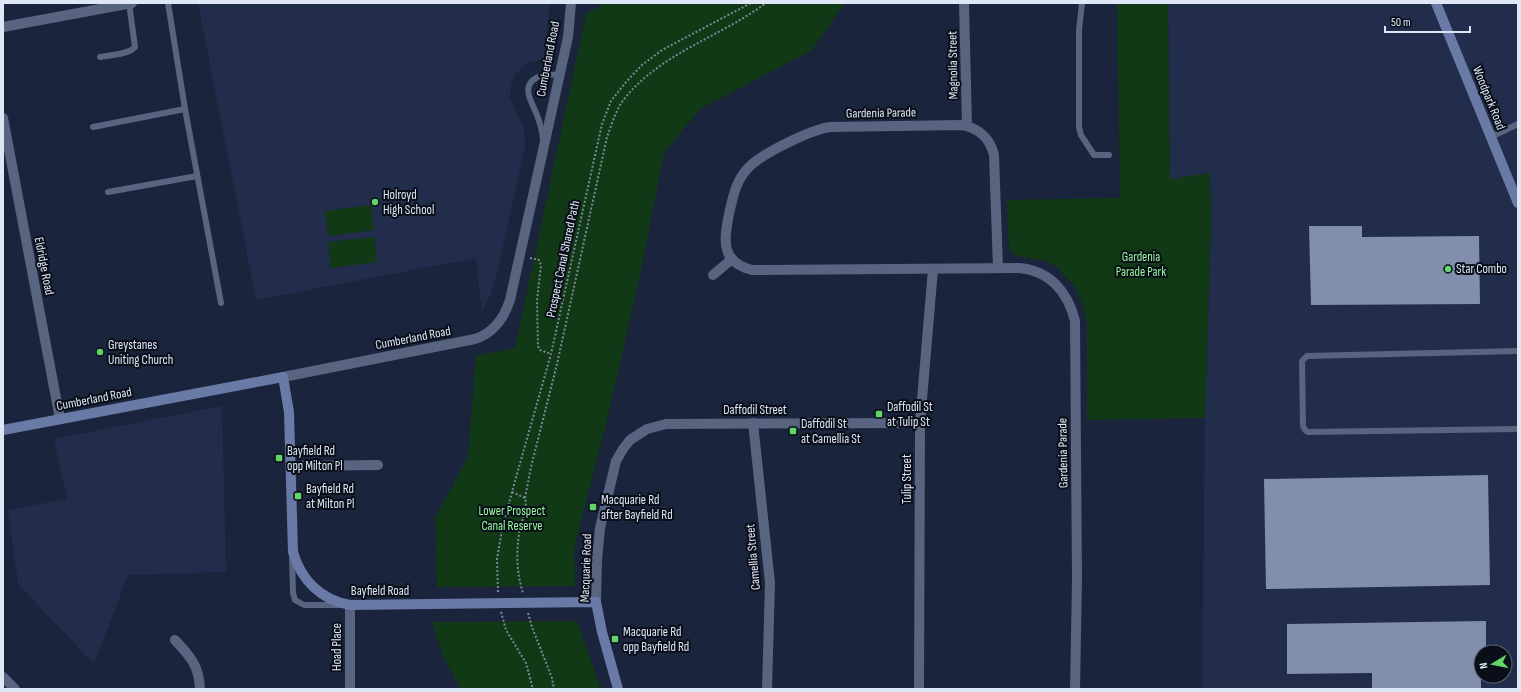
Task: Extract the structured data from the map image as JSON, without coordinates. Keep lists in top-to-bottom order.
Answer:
{
  "streets": {
    "street": [
      "Cumberland Road",
      "Magnolia Street",
      "Woodpark Road",
      "Gardenia Parade",
      "Eldridge Road",
      "Daffodil Street",
      "Tulip Street",
      "Camellia Street",
      "Macquarie Road",
      "Bayfield Road",
      "Hoad Place"
    ],
    "path": ["Prospect Canal Shared Path"]
  },
  "crossings": [
    ["Cumberland Road", "Eldridge Road"],
    ["Cumberland Road", "Bayfield Road"],
    ["Magnolia Street", "Gardenia Parade"],
    ["Gardenia Parade", "Tulip Street"],
    ["Daffodil Street", "Tulip Street"],
    ["Daffodil Street", "Camellia Street"],
    ["Daffodil Street", "Macquarie Road"],
    ["Macquarie Road", "Bayfield Road"],
    ["Bayfield Road", "Hoad Place"]
  ],
  "parks": ["Gardenia Parade Park", "Lower Prospect Canal Reserve"],
  "places": {
    "other": ["Holroyd High School", "Star Combo", "Greystanes Uniting Church"],
    "transit": [
      "Daffodil St at Tulip St",
      "Daffodil St at Camellia St",
      "Bayfield Rd opp Milton Pl",
      "Bayfield Rd at Milton Pl",
      "Macquarie Rd after Bayfield Rd",
      "Macquarie Rd opp Bayfield Rd"
    ]
  },
  "scale_bar": "50 m",
  "north": "left"
}
